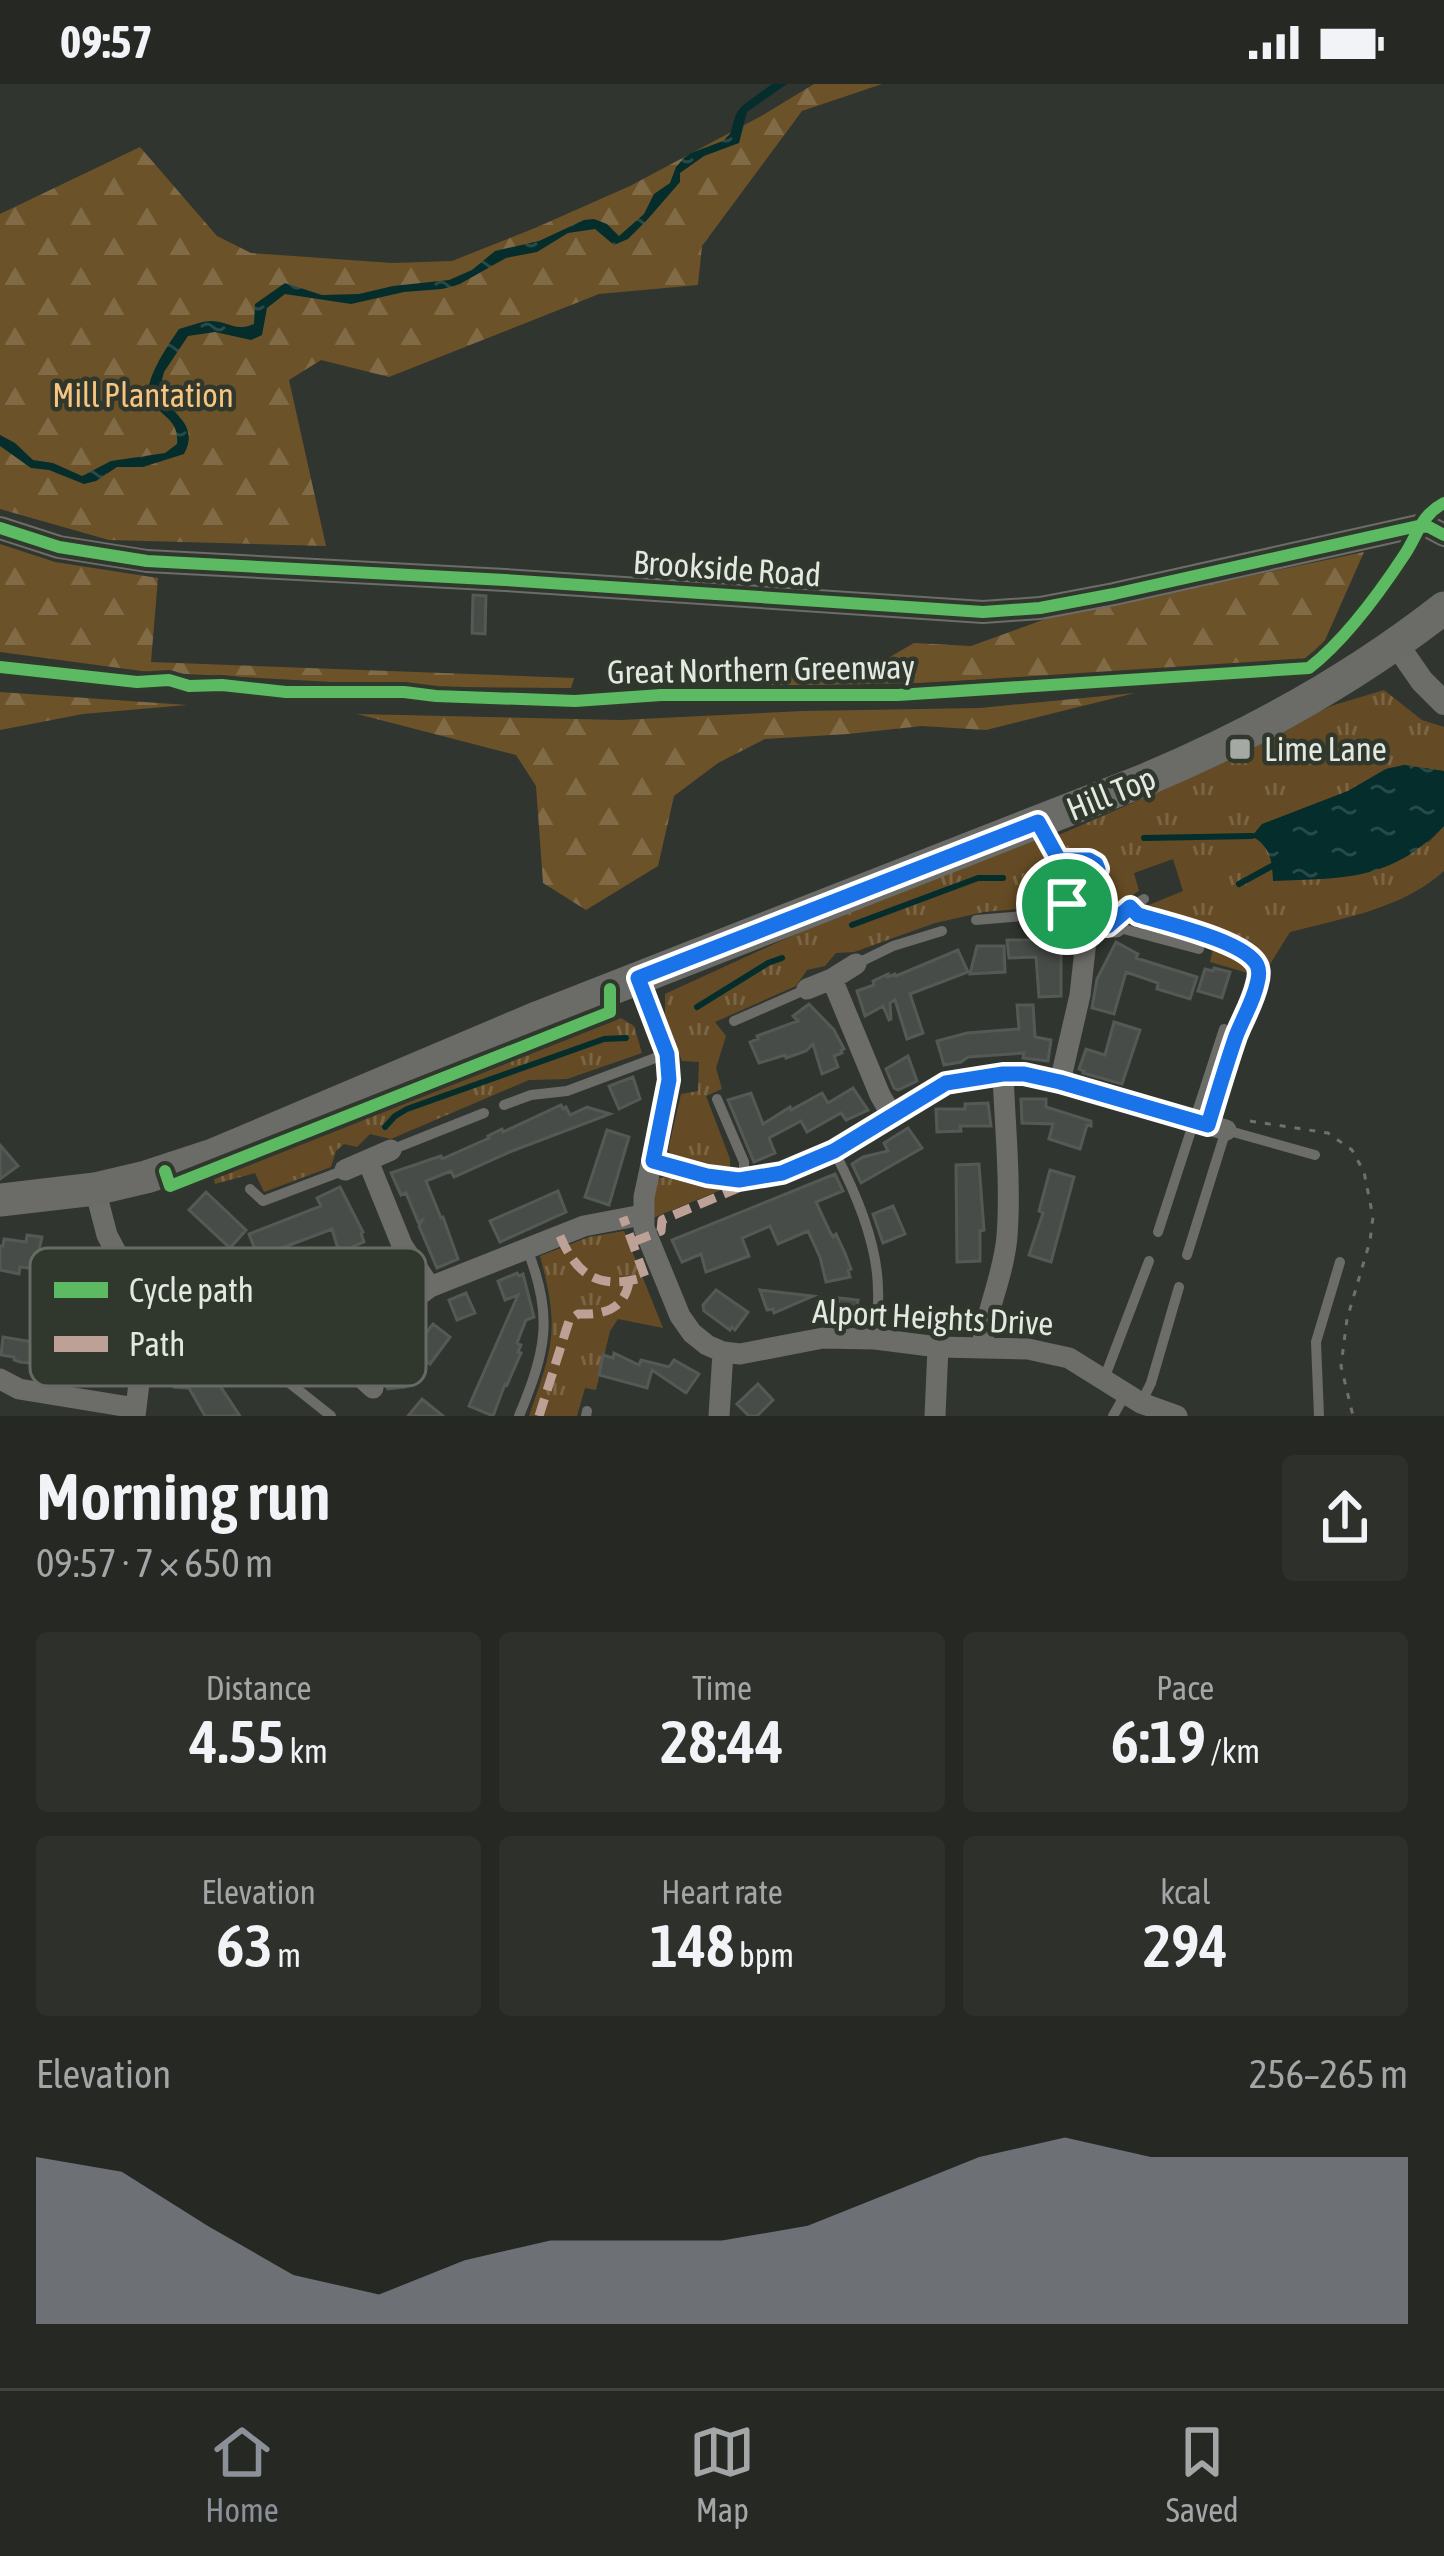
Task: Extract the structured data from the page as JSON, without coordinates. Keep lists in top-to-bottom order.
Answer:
{
  "streets": {
    "main road": ["Hill Top"],
    "street": ["Brookside Road", "Alport Heights Drive"],
    "cycle path": ["Great Northern Greenway"]
  },
  "parks": ["Mill Plantation"],
  "places": {
    "transit": ["Lime Lane"]
  },
  "legend": ["Cycle path", "Path"],
  "page": {
    "status": "09:57",
    "heading": ["Morning run", "09:57 · 7 × 650 m"],
    "stats": [
      ["Distance", "4.55 km"],
      ["Time", "28:44"],
      ["Pace", "6:19 /km"],
      ["Elevation", "63 m"],
      ["Heart rate", "148 bpm"],
      ["kcal", "294"]
    ],
    "chart": ["Elevation", "256–265 m"],
    "tabs": ["Home", "Map", "Saved"]
  }
}
